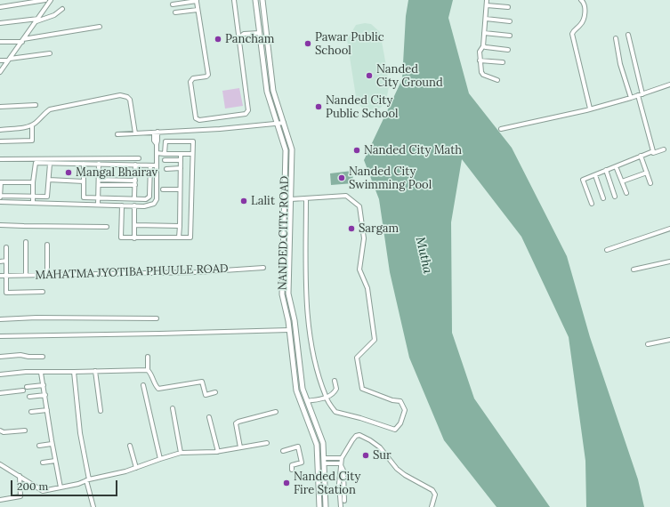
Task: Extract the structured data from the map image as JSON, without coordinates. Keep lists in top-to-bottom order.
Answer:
{
  "streets": {
    "street": ["NANDED CITY ROAD", "MAHATMA JYOTIBA PHUULE ROAD"]
  },
  "water": ["Mutha"],
  "places": [
    "Pancham",
    "Pawar Public School",
    "Nanded City Ground",
    "Nanded City Public School",
    "Nanded City Math",
    "Mangal Bhairav",
    "Nanded City Swimming Pool",
    "Lalit",
    "Sargam",
    "Sur",
    "Nanded City Fire Station"
  ],
  "scale_bar": "200 m"
}
